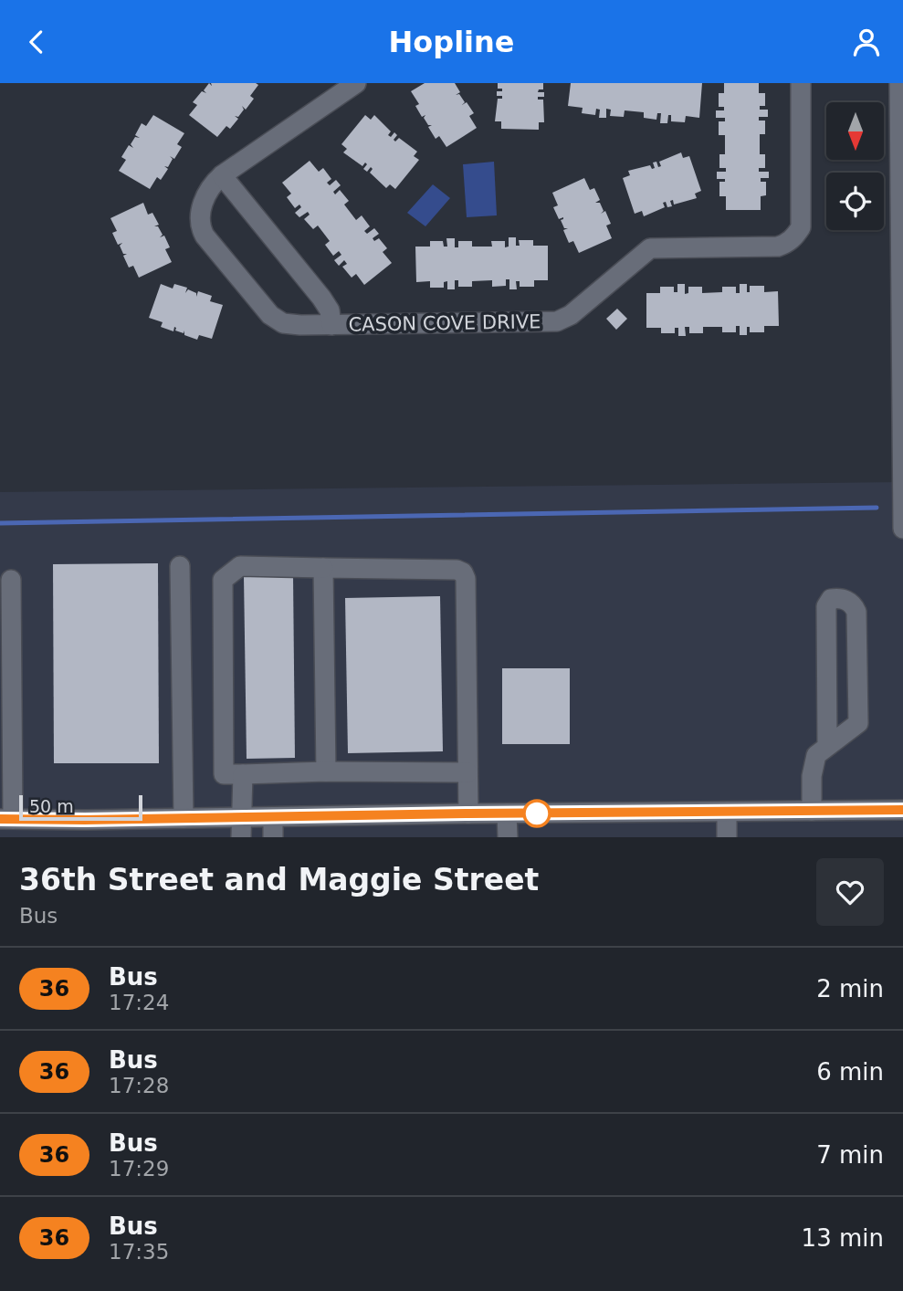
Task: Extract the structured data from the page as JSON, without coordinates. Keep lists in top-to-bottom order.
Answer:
{
  "streets": {
    "street": ["CASON COVE DRIVE"]
  },
  "lines": ["bus line 36"],
  "scale_bar": "50 m",
  "north": "bottom",
  "page": {
    "header": "Hopline",
    "scale": "50 m",
    "heading": ["36th Street and Maggie Street", "Bus"],
    "list": [
      {
        "mark": "36",
        "name": "Bus",
        "note": "17:24",
        "value": "2 min"
      },
      {
        "mark": "36",
        "name": "Bus",
        "note": "17:28",
        "value": "6 min"
      },
      {
        "mark": "36",
        "name": "Bus",
        "note": "17:29",
        "value": "7 min"
      },
      {
        "mark": "36",
        "name": "Bus",
        "note": "17:35",
        "value": "13 min"
      }
    ]
  }
}
